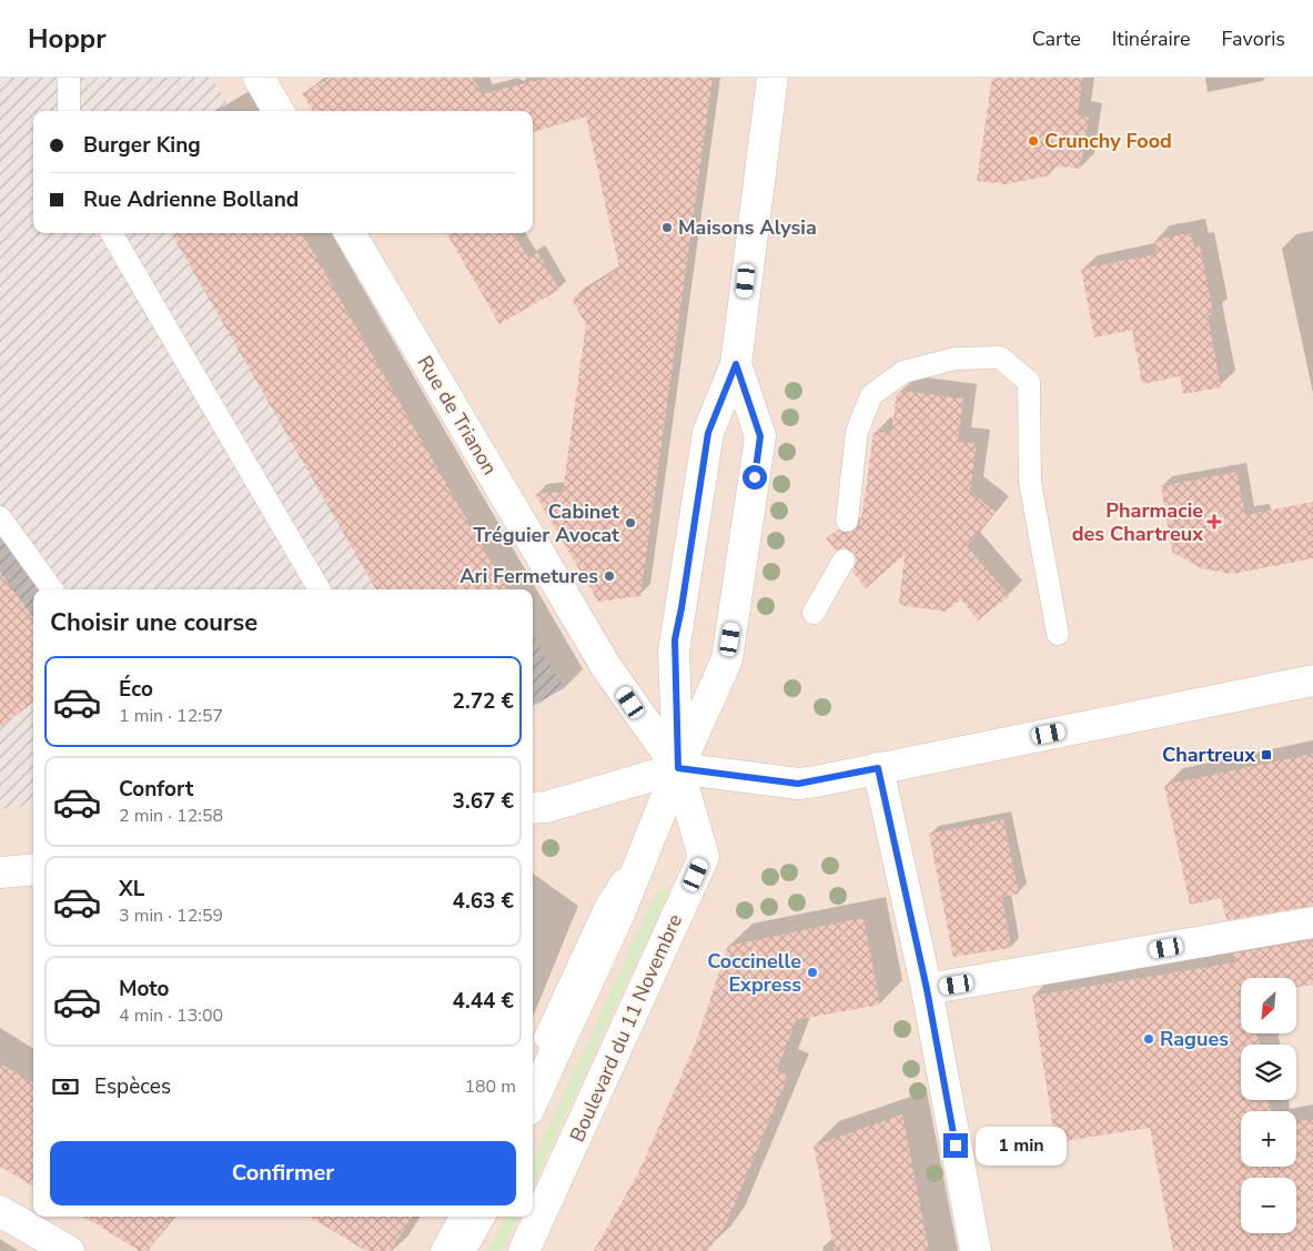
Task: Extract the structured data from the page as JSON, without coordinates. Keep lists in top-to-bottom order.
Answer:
{
  "streets": {
    "street": ["Rue de Trianon", "Boulevard du 11 Novembre"]
  },
  "crossings": [
    ["Rue de Trianon", "Boulevard du 11 Novembre"]
  ],
  "places": {
    "other": [
      "Crunchy Food",
      "Maisons Alysia",
      "Cabinet Tréguier Avocat",
      "Ari Fermetures",
      "Coccinelle Express",
      "Ragues"
    ],
    "health": ["Pharmacie des Chartreux"],
    "transit": ["Chartreux"]
  },
  "north": "bottom left",
  "page": {
    "header": "Hoppr",
    "nav": ["Carte", "Itinéraire", "Favoris"],
    "banner": ["Burger King", "Rue Adrienne Bolland"],
    "heading": "Choisir une course",
    "list": [
      {
        "name": "Éco",
        "note": "1 min · 12:57",
        "value": "2.72 €"
      },
      {
        "name": "Confort",
        "note": "2 min · 12:58",
        "value": "3.67 €"
      },
      {
        "name": "XL",
        "note": "3 min · 12:59",
        "value": "4.63 €"
      },
      {
        "name": "Moto",
        "note": "4 min · 13:00",
        "value": "4.44 €"
      }
    ],
    "map_buttons": ["+", "−"],
    "pay": ["Espèces", "180 m"],
    "bubble": "1 min",
    "buttons": "Confirmer"
  }
}
